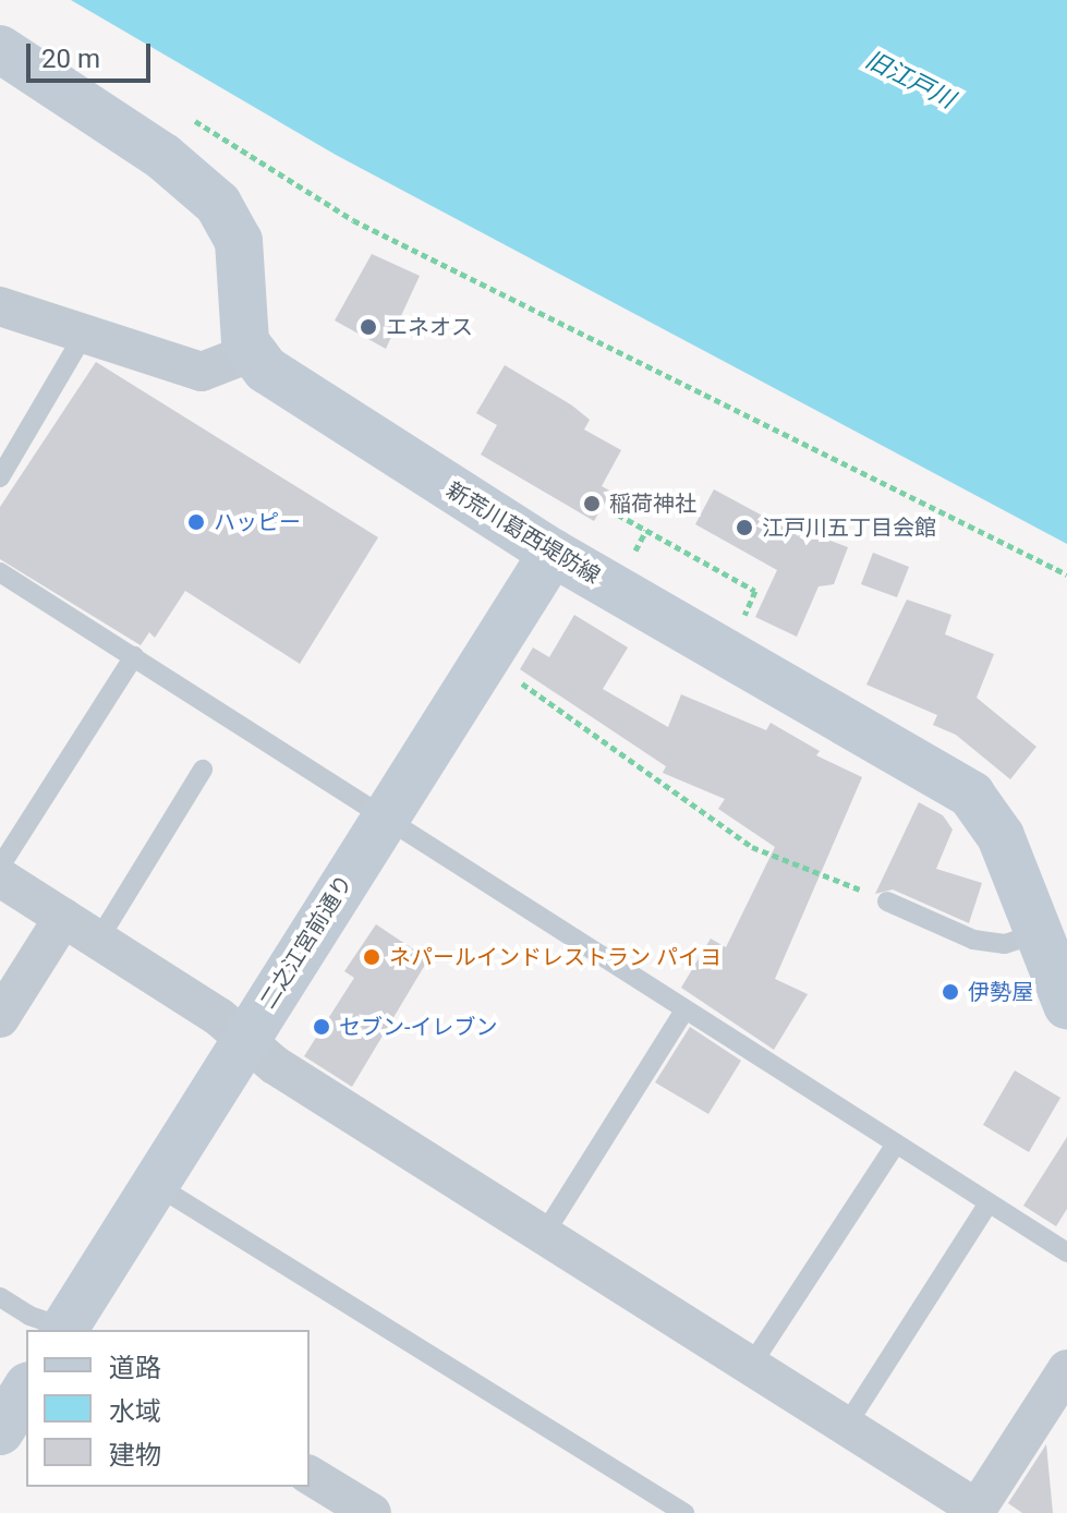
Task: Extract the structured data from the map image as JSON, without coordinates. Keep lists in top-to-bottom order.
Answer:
{
  "streets": {
    "main road": ["新荒川葛西堤防線", "二之江宮前通り"]
  },
  "crossings": [
    ["新荒川葛西堤防線", "二之江宮前通り"]
  ],
  "water": ["旧江戸川"],
  "places": [
    "エネオス",
    "稲荷神社",
    "ハッピー",
    "江戸川五丁目会館",
    "ネパールインドレストラン パイヨ",
    "伊勢屋",
    "セブン-イレブン"
  ],
  "legend": ["道路", "水域", "建物"],
  "scale_bar": "20 m"
}
